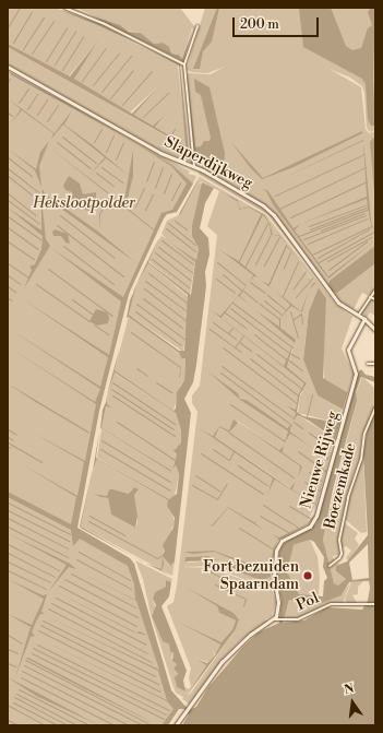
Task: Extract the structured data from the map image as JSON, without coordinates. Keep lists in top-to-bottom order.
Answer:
{
  "streets": {
    "street": [
      "Slaperdijkweg",
      "Nieuwe Rijweg",
      "Boezemkade",
      "Pol"
    ]
  },
  "crossings": [
    ["Slaperdijkweg", "Nieuwe Rijweg"],
    ["Nieuwe Rijweg", "Pol"]
  ],
  "parks": ["Hekslootpolder"],
  "places": ["Fort bezuiden Spaarndam"],
  "scale_bar": "200 m",
  "north": "top"
}
